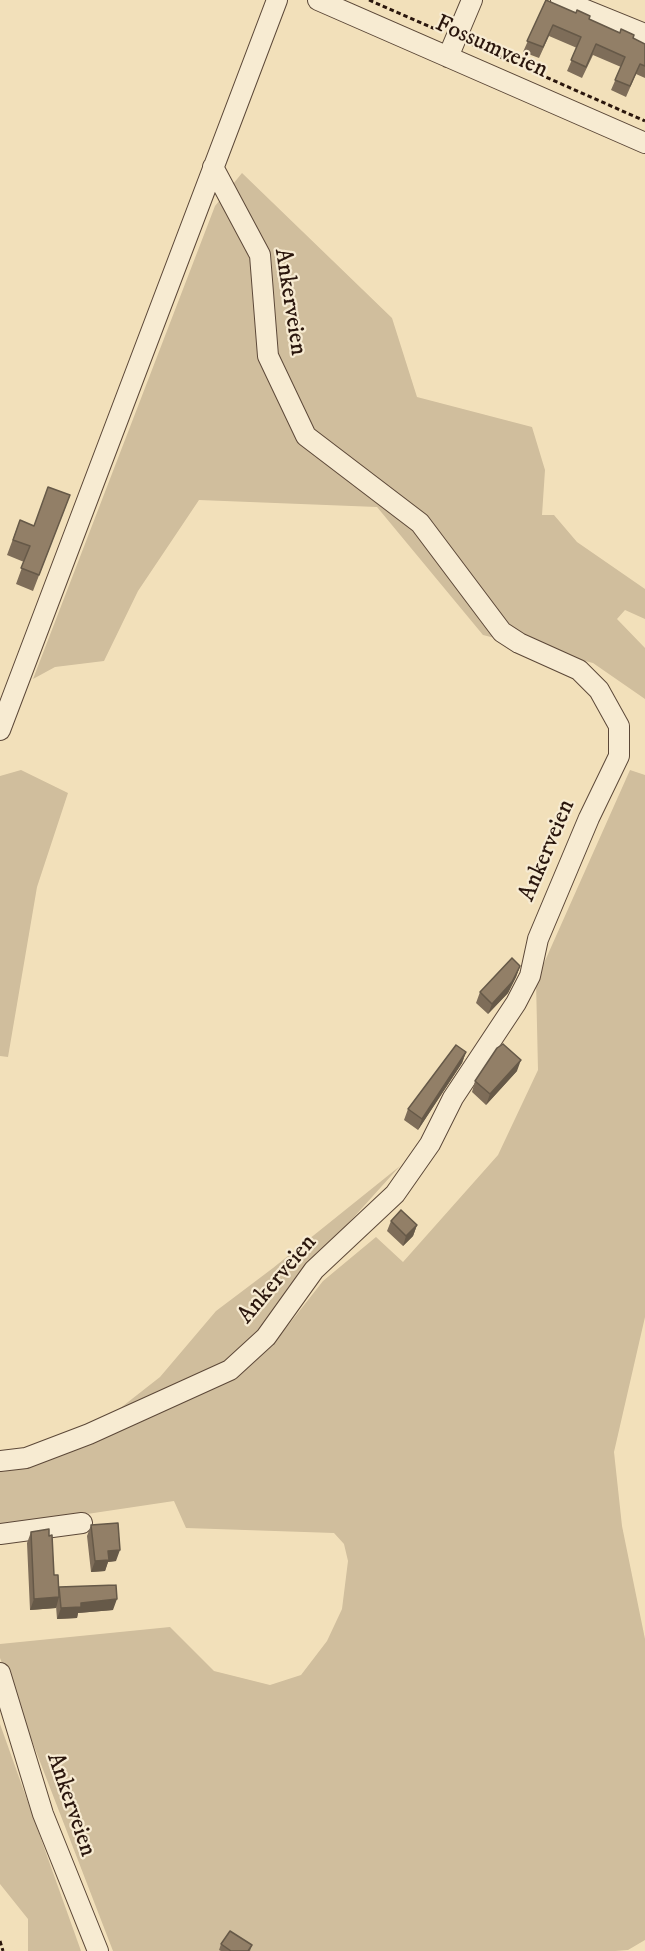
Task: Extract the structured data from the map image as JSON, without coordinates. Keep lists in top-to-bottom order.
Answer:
{
  "streets": {
    "street": ["Fossumveien", "Ankerveien"]
  }
}
